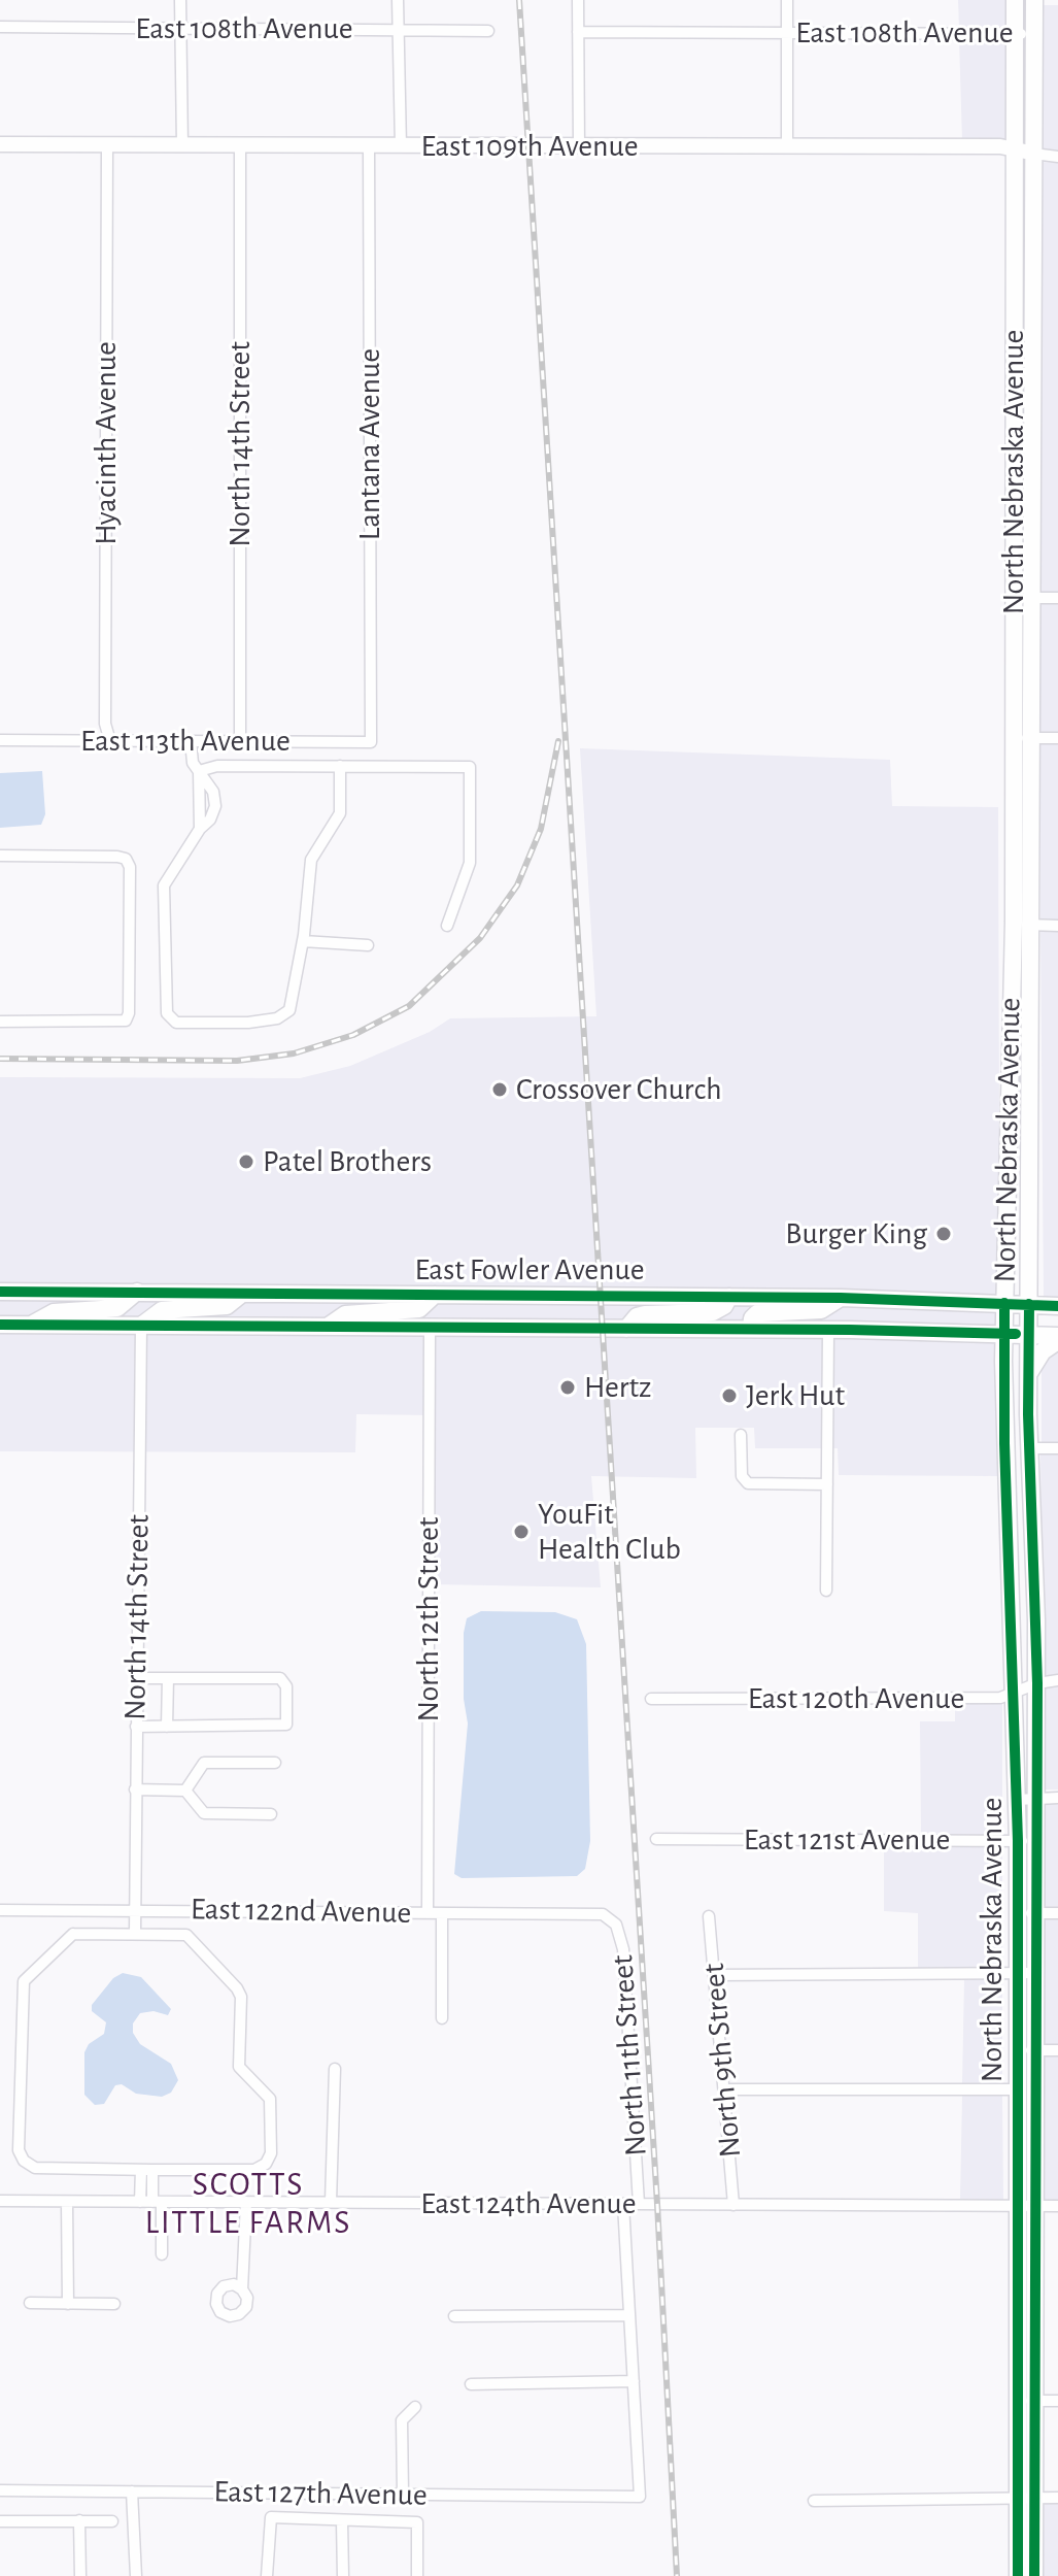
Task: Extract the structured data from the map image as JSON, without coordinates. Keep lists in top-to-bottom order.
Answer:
{
  "streets": {
    "main road": ["North Nebraska Avenue", "East Fowler Avenue"],
    "street": [
      "East 108th Avenue",
      "East 109th Avenue",
      "Hyacinth Avenue",
      "North 14th Street",
      "Lantana Avenue",
      "East 113th Avenue",
      "North 12th Street",
      "East 120th Avenue",
      "East 121st Avenue",
      "East 122nd Avenue",
      "North 11th Street",
      "North 9th Street",
      "East 124th Avenue",
      "East 127th Avenue"
    ]
  },
  "crossings": [
    ["East 108th Avenue", "North Nebraska Avenue"],
    ["East 109th Avenue", "Hyacinth Avenue"],
    ["East 109th Avenue", "North 14th Street"],
    ["East 109th Avenue", "Lantana Avenue"],
    ["East 109th Avenue", "North Nebraska Avenue"],
    ["Hyacinth Avenue", "East 113th Avenue"],
    ["North 14th Street", "East 113th Avenue"],
    ["North 14th Street", "East Fowler Avenue"],
    ["North 14th Street", "East 122nd Avenue"],
    ["Lantana Avenue", "East 113th Avenue"],
    ["North Nebraska Avenue", "East Fowler Avenue"],
    ["North Nebraska Avenue", "East 120th Avenue"],
    ["North Nebraska Avenue", "East 121st Avenue"],
    ["North Nebraska Avenue", "East 124th Avenue"],
    ["East Fowler Avenue", "North 12th Street"],
    ["North 12th Street", "East 122nd Avenue"],
    ["East 122nd Avenue", "North 11th Street"],
    ["North 11th Street", "East 124th Avenue"],
    ["North 9th Street", "East 124th Avenue"]
  ],
  "districts": ["SCOTTS LITTLE FARMS"],
  "places": [
    "Crossover Church",
    "Patel Brothers",
    "Burger King",
    "Hertz",
    "Jerk Hut",
    "YouFit Health Club"
  ]
}
